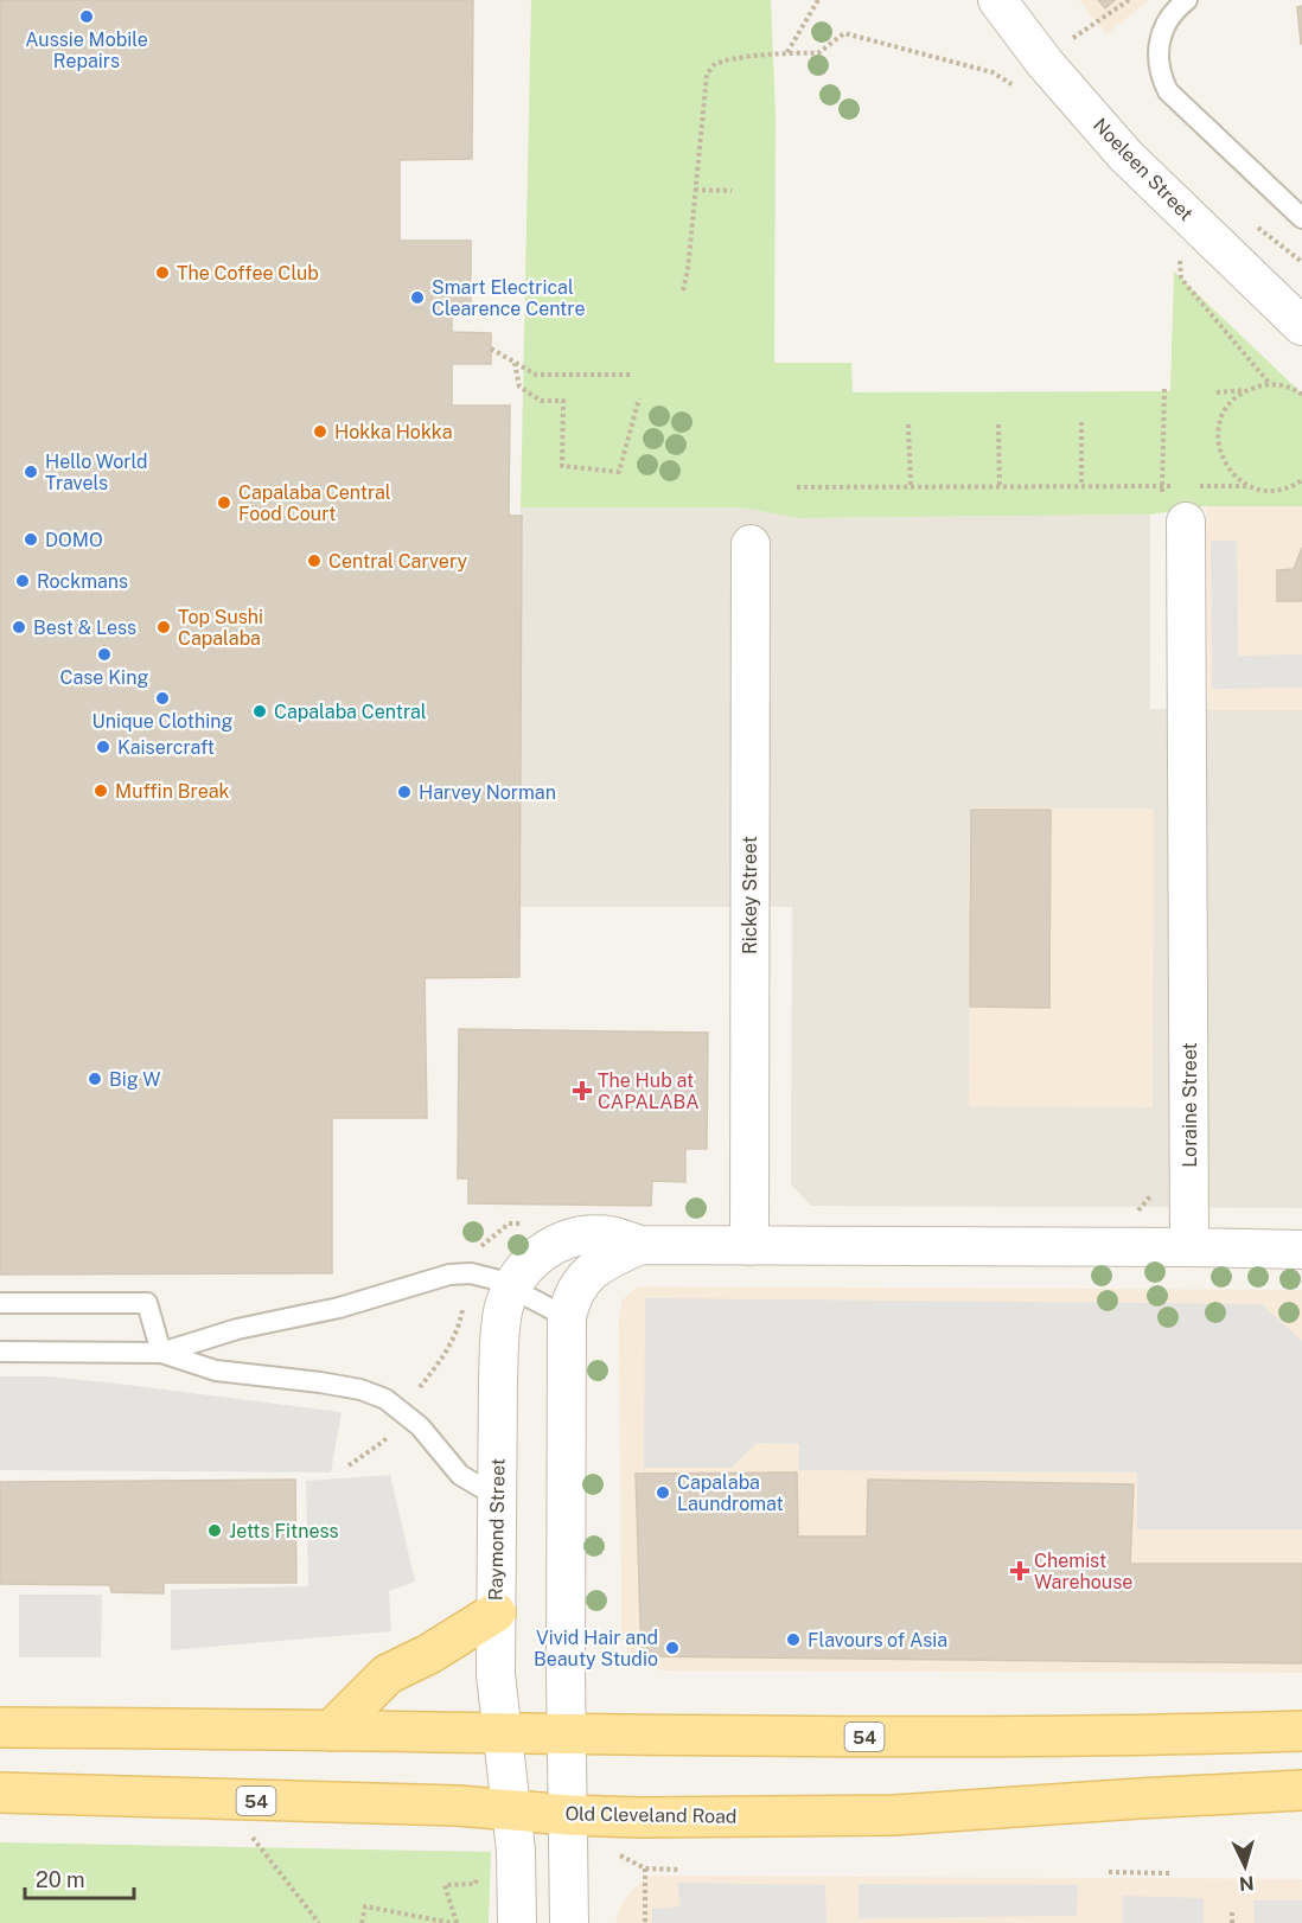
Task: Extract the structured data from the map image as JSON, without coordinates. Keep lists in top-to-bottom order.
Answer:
{
  "streets": {
    "main road": ["54", "Old Cleveland Road"],
    "street": [
      "Noeleen Street",
      "Rickey Street",
      "Loraine Street",
      "Raymond Street"
    ]
  },
  "crossings": [
    ["Rickey Street", "Raymond Street"],
    ["Raymond Street", "54"],
    ["Raymond Street", "Old Cleveland Road"]
  ],
  "places": {
    "other": [
      "Aussie Mobile Repairs",
      "The Coffee Club",
      "Smart Electrical Clearence Centre",
      "Hokka Hokka",
      "Hello World Travels",
      "Capalaba Central Food Court",
      "DOMO",
      "Central Carvery",
      "Rockmans",
      "Best & Less",
      "Top Sushi Capalaba",
      "Case King",
      "Unique Clothing",
      "Capalaba Central",
      "Kaisercraft",
      "Muffin Break",
      "Harvey Norman",
      "Big W",
      "Capalaba Laundromat",
      "Jetts Fitness",
      "Flavours of Asia",
      "Vivid Hair and Beauty Studio"
    ],
    "health": ["The Hub at CAPALABA", "Chemist Warehouse"]
  },
  "scale_bar": "20 m",
  "north": "bottom"
}
